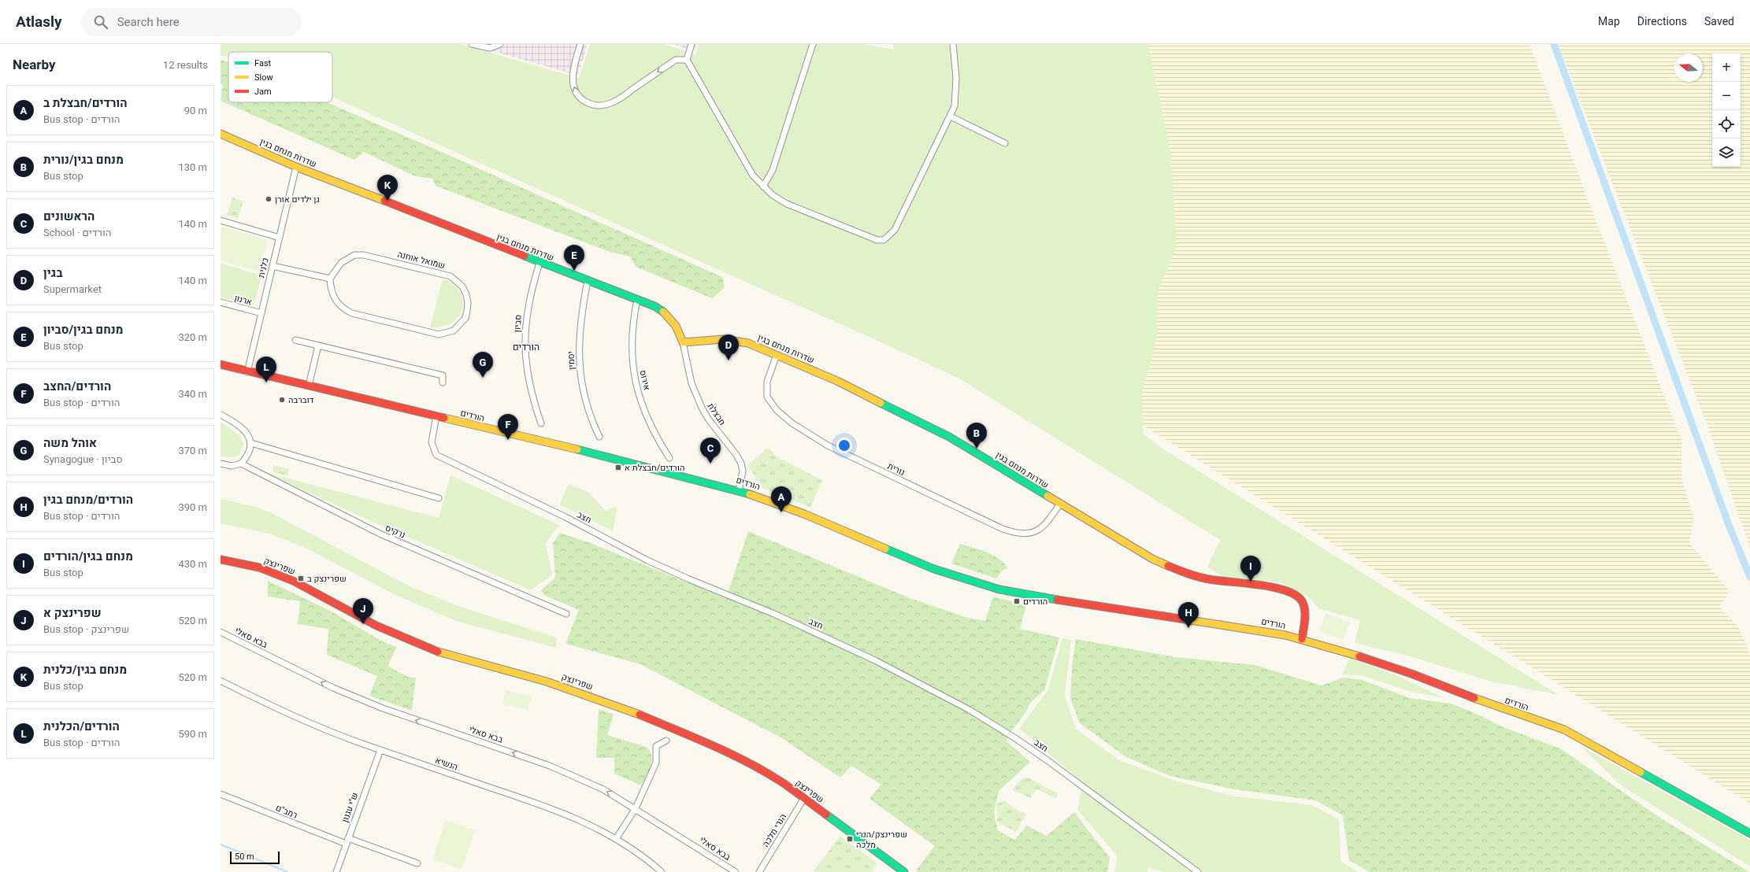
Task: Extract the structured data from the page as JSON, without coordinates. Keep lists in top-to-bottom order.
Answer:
{
  "streets": {
    "street": [
      "שדרות מנחם בגין",
      "שמואל אוחנה",
      "כלנית",
      "ארנון",
      "סביון",
      "יסמין",
      "אירוס",
      "חבצלת",
      "הורדים",
      "נורית",
      "חצב",
      "נרקיס",
      "שפרינצק",
      "בבא סאלי",
      "הנשיא",
      "ש\"י עגנון",
      "רמב\"ם",
      "הנרי מלכה"
    ]
  },
  "crossings": [
    ["שדרות מנחם בגין", "כלנית"],
    ["שדרות מנחם בגין", "סביון"],
    ["שדרות מנחם בגין", "יסמין"],
    ["שדרות מנחם בגין", "אירוס"],
    ["שדרות מנחם בגין", "חבצלת"],
    ["שדרות מנחם בגין", "הורדים"],
    ["שדרות מנחם בגין", "נורית"],
    ["כלנית", "ארנון"],
    ["כלנית", "הורדים"],
    ["חבצלת", "הורדים"],
    ["הורדים", "חצב"],
    ["שפרינצק", "הנרי מלכה"],
    ["הנשיא", "ש\"י עגנון"],
    ["ש\"י עגנון", "רמב\"ם"]
  ],
  "one_way": ["בבא סאלי"],
  "districts": ["הורדים"],
  "places": {
    "other": ["גן ילדים אורן", "דוברבה"],
    "transit": [
      "הורדים/חבצלת א",
      "שפרינצק ב",
      "הורדים",
      "שפרינצק/הנרי מלכה"
    ]
  },
  "legend": ["Fast", "Slow", "Jam"],
  "scale_bar": "50 m",
  "north": "left",
  "page": {
    "header": "Atlasly",
    "search": "Search here",
    "nav": ["Map", "Directions", "Saved"],
    "heading": ["Nearby", "12 results"],
    "map_buttons": ["+", "−"],
    "list": [
      {
        "mark": "A",
        "name": "הורדים/חבצלת ב",
        "note": "Bus stop · הורדים",
        "value": "90 m"
      },
      {
        "mark": "B",
        "name": "מנחם בגין/נורית",
        "note": "Bus stop",
        "value": "130 m"
      },
      {
        "mark": "C",
        "name": "הראשונים",
        "note": "School · הורדים",
        "value": "140 m"
      },
      {
        "mark": "D",
        "name": "בגין",
        "note": "Supermarket",
        "value": "140 m"
      },
      {
        "mark": "E",
        "name": "מנחם בגין/סביון",
        "note": "Bus stop",
        "value": "320 m"
      },
      {
        "mark": "F",
        "name": "הורדים/החצב",
        "note": "Bus stop · הורדים",
        "value": "340 m"
      },
      {
        "mark": "G",
        "name": "אוהל משה",
        "note": "Synagogue · סביון",
        "value": "370 m"
      },
      {
        "mark": "H",
        "name": "הורדים/מנחם בגין",
        "note": "Bus stop · הורדים",
        "value": "390 m"
      },
      {
        "mark": "I",
        "name": "מנחם בגין/הורדים",
        "note": "Bus stop",
        "value": "430 m"
      },
      {
        "mark": "J",
        "name": "שפרינצק א",
        "note": "Bus stop · שפרינצק",
        "value": "520 m"
      },
      {
        "mark": "K",
        "name": "מנחם בגין/כלנית",
        "note": "Bus stop",
        "value": "520 m"
      },
      {
        "mark": "L",
        "name": "הורדים/הכלנית",
        "note": "Bus stop · הורדים",
        "value": "590 m"
      }
    ],
    "pins": [
      "K",
      "E",
      "D",
      "G",
      "L",
      "F",
      "B",
      "C",
      "A",
      "I",
      "J",
      "H"
    ],
    "scale": "50 m"
  }
}
